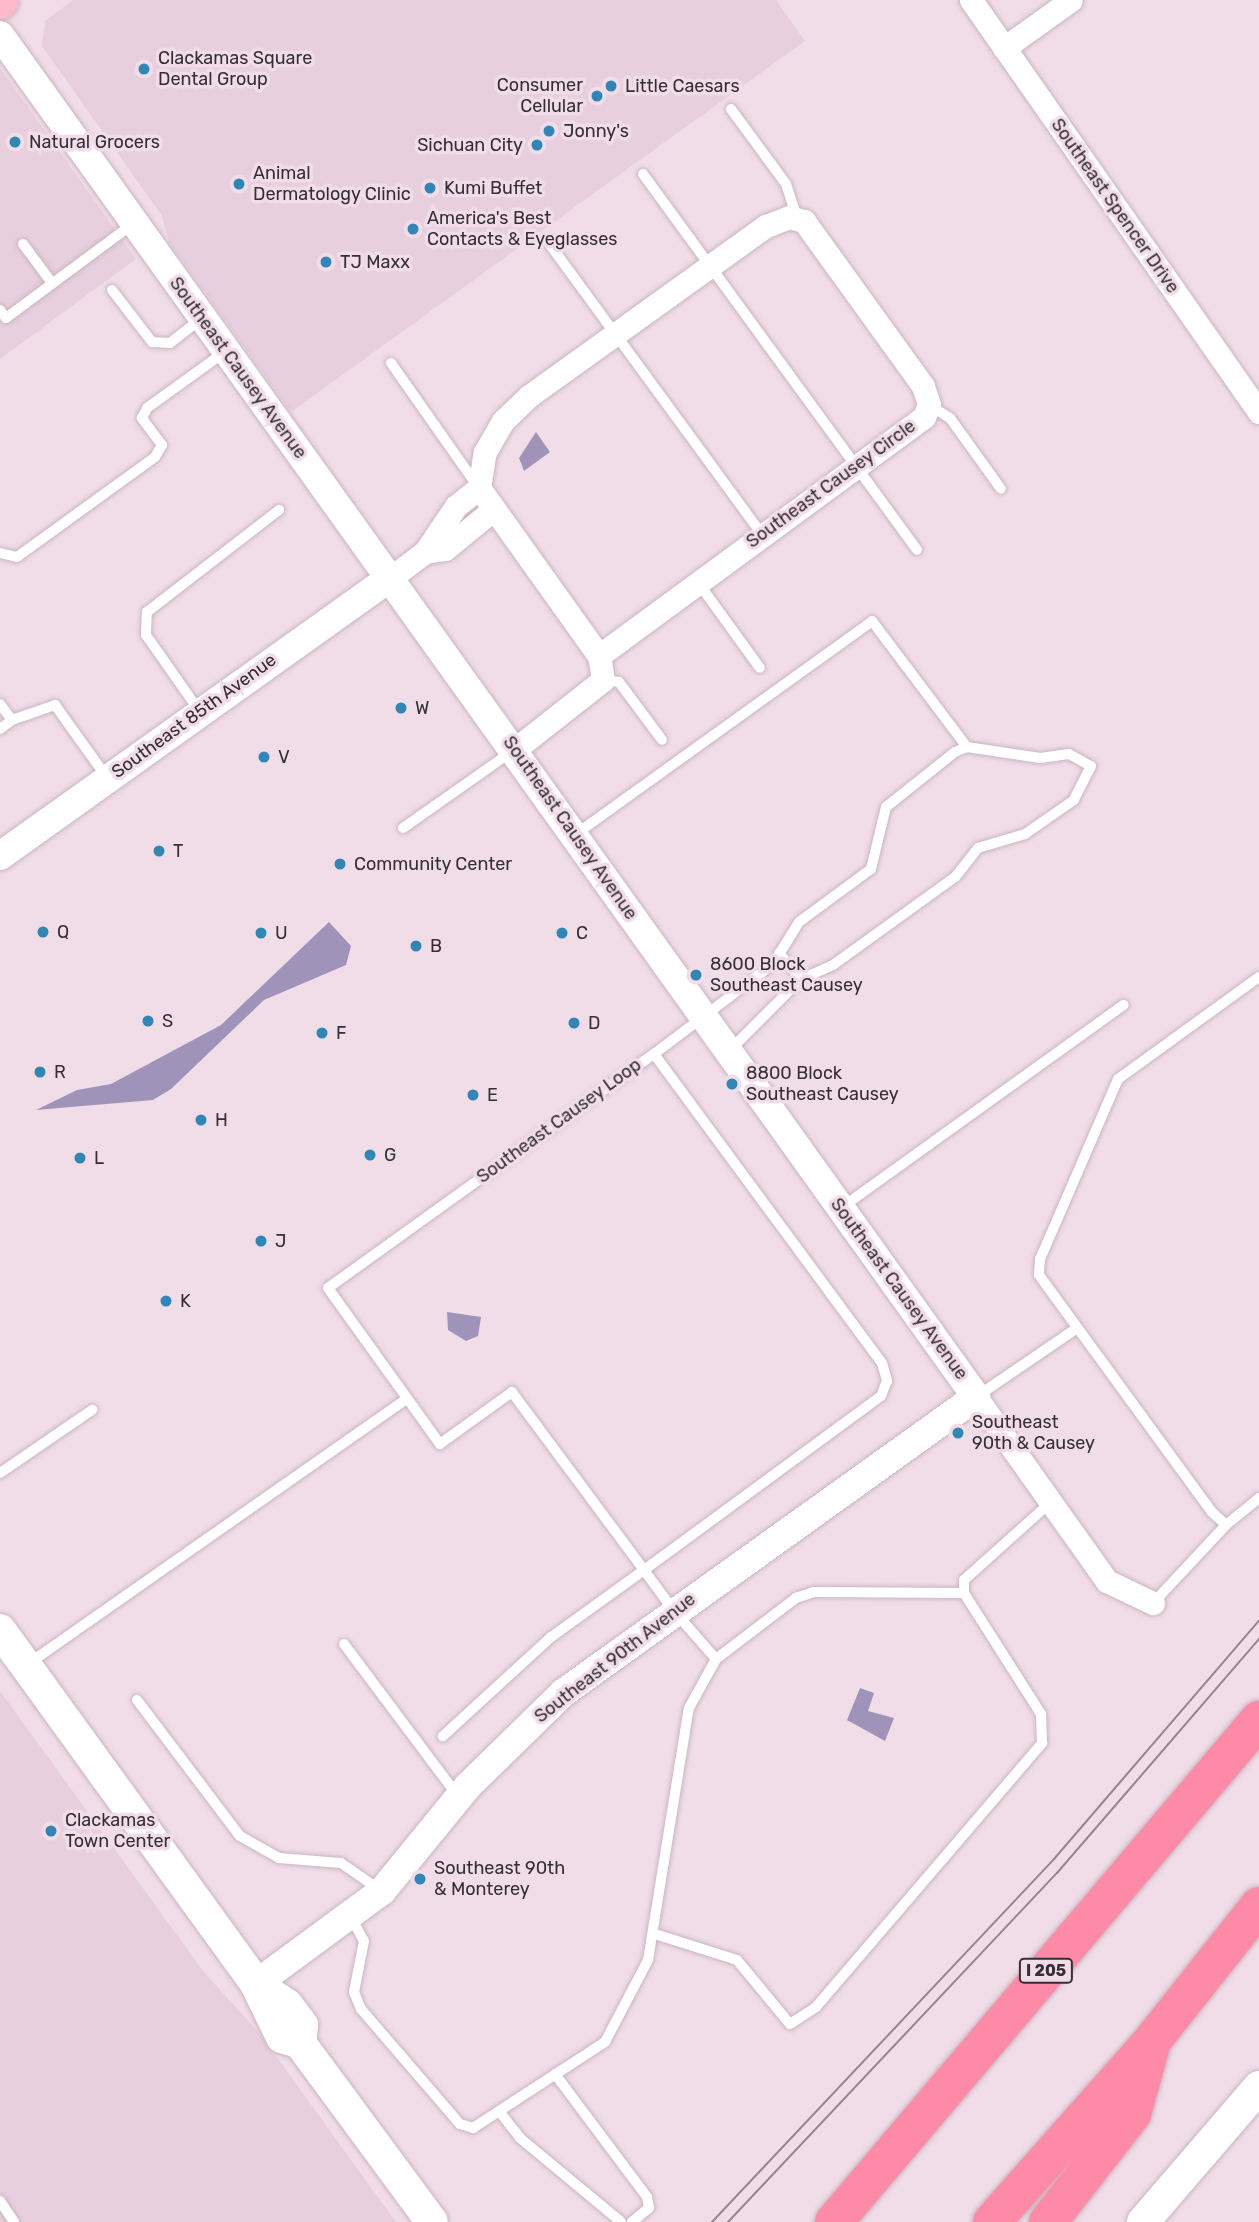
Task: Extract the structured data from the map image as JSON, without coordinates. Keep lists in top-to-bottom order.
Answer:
{
  "streets": {
    "highway": ["I 205"],
    "street": [
      "Southeast Spencer Drive",
      "Southeast Causey Avenue",
      "Southeast Causey Circle",
      "Southeast 85th Avenue",
      "Southeast 90th Avenue"
    ],
    "lane": ["Southeast Causey Loop"]
  },
  "crossings": [
    ["Southeast Causey Avenue", "Southeast 85th Avenue"],
    ["Southeast Causey Avenue", "Southeast 90th Avenue"],
    ["Southeast Causey Loop", "Southeast 90th Avenue"]
  ],
  "places": [
    "Clackamas Square Dental Group",
    "Little Caesars",
    "Consumer Cellular",
    "Jonny's",
    "Natural Grocers",
    "Sichuan City",
    "Animal Dermatology Clinic",
    "Kumi Buffet",
    "America's Best Contacts & Eyeglasses",
    "TJ Maxx",
    "W",
    "V",
    "T",
    "Community Center",
    "Q",
    "U",
    "C",
    "B",
    "8600 Block Southeast Causey",
    "S",
    "D",
    "F",
    "R",
    "8800 Block Southeast Causey",
    "E",
    "H",
    "G",
    "L",
    "J",
    "K",
    "Southeast 90th & Causey",
    "Clackamas Town Center",
    "Southeast 90th & Monterey"
  ]
}
